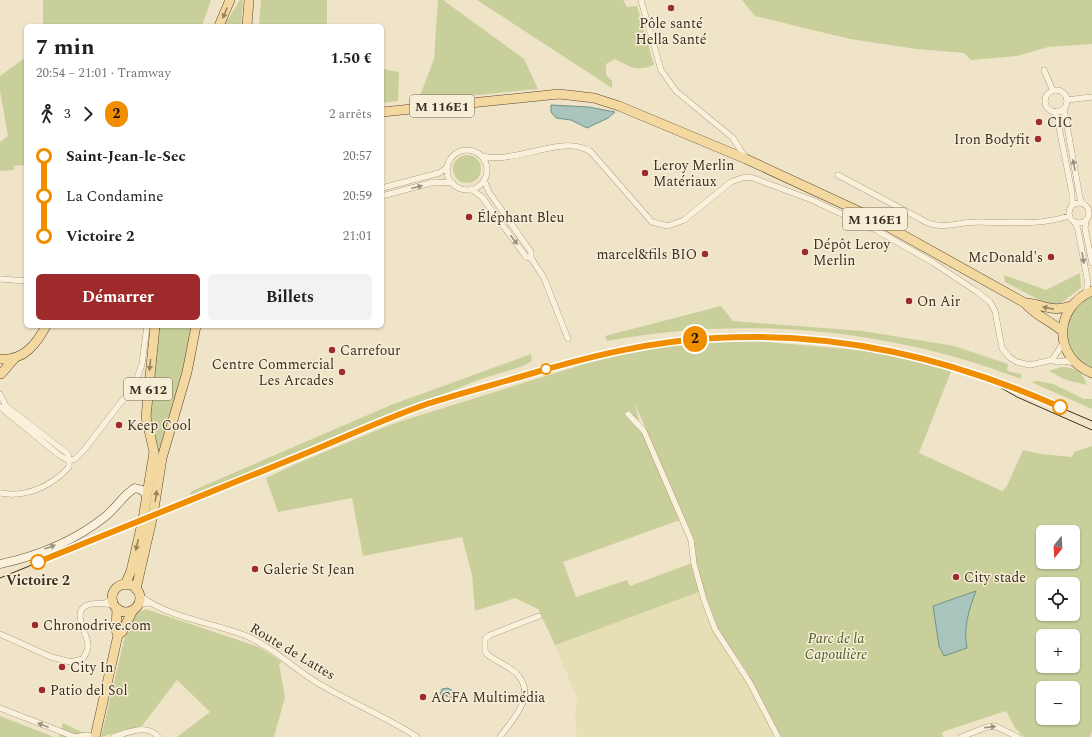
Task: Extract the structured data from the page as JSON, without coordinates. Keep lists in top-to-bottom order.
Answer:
{
  "streets": {
    "main road": ["M 116E1", "M 612"],
    "street": ["Route de Lattes"]
  },
  "crossings": [
    ["M 612", "Route de Lattes"]
  ],
  "parks": ["Parc de la Capoulière"],
  "places": [
    "Pôle santé Hella Santé",
    "CIC",
    "Iron Bodyfit",
    "Leroy Merlin Matériaux",
    "Éléphant Bleu",
    "Dépôt Leroy Merlin",
    "marcel&fils BIO",
    "McDonald's",
    "On Air",
    "Carrefour",
    "Centre Commercial Les Arcades",
    "Keep Cool",
    "Victoire 2",
    "Galerie St Jean",
    "City stade",
    "Chronodrive.com",
    "City In",
    "Patio del Sol",
    "ACFA Multimédia"
  ],
  "lines": ["tram line 2"],
  "north": "bottom",
  "page": {
    "on_map": "2",
    "heading": ["7 min", "20:54 – 21:01 · Tramway", "1.50 €"],
    "legs": ["3", "2", "2 arrêts"],
    "list": [
      {
        "name": "Saint-Jean-le-Sec",
        "value": "20:57"
      },
      {
        "name": "La Condamine",
        "value": "20:59"
      },
      {
        "name": "Victoire 2",
        "value": "21:01"
      }
    ],
    "buttons": ["Démarrer", "Billets"],
    "map_buttons": ["+", "−"]
  }
}
